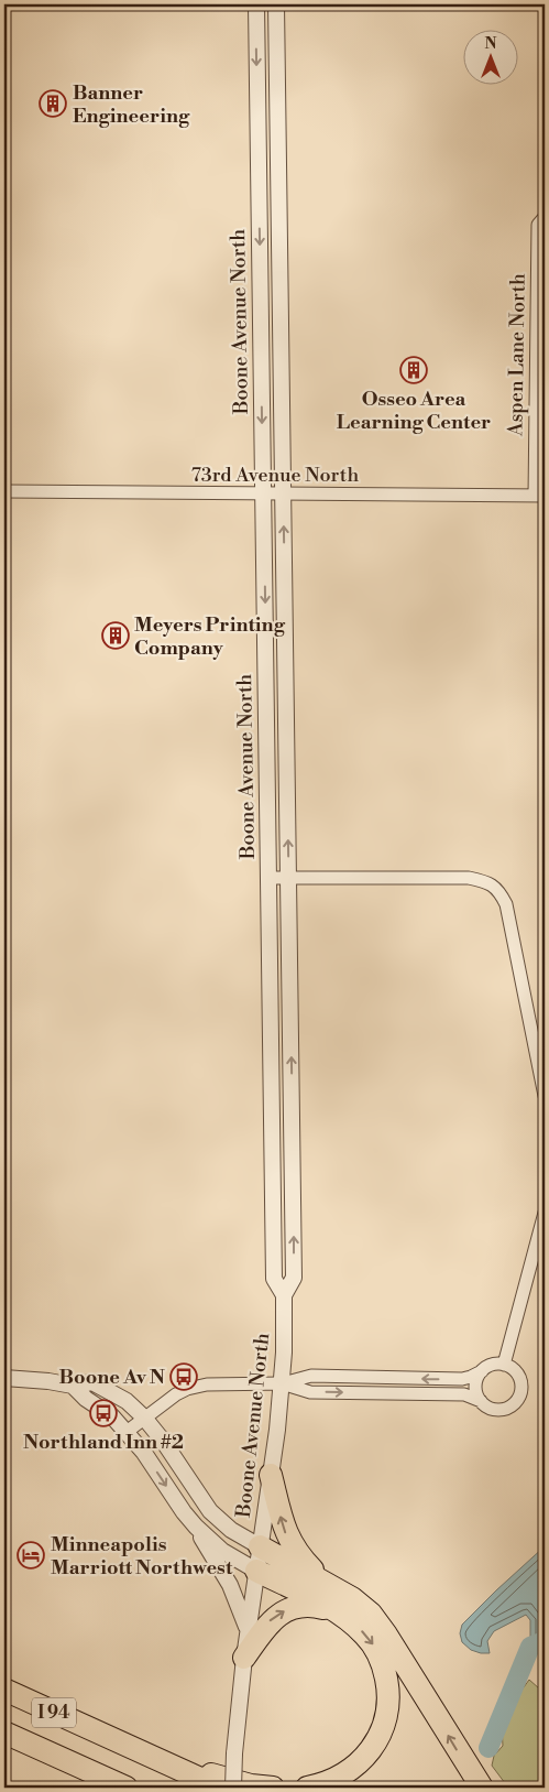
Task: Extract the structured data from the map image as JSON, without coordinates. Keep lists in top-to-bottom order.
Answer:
{
  "streets": {
    "highway": ["I 94"],
    "street": ["Boone Avenue North", "Aspen Lane North", "73rd Avenue North"]
  },
  "crossings": [
    ["Boone Avenue North", "73rd Avenue North"],
    ["Aspen Lane North", "73rd Avenue North"]
  ],
  "places": {
    "building": ["Banner Engineering", "Osseo Area Learning Center", "Meyers Printing Company"],
    "bus stop": ["Boone Av N", "Northland Inn #2"],
    "hotel": ["Minneapolis Marriott Northwest"]
  },
  "north": "top"
}
